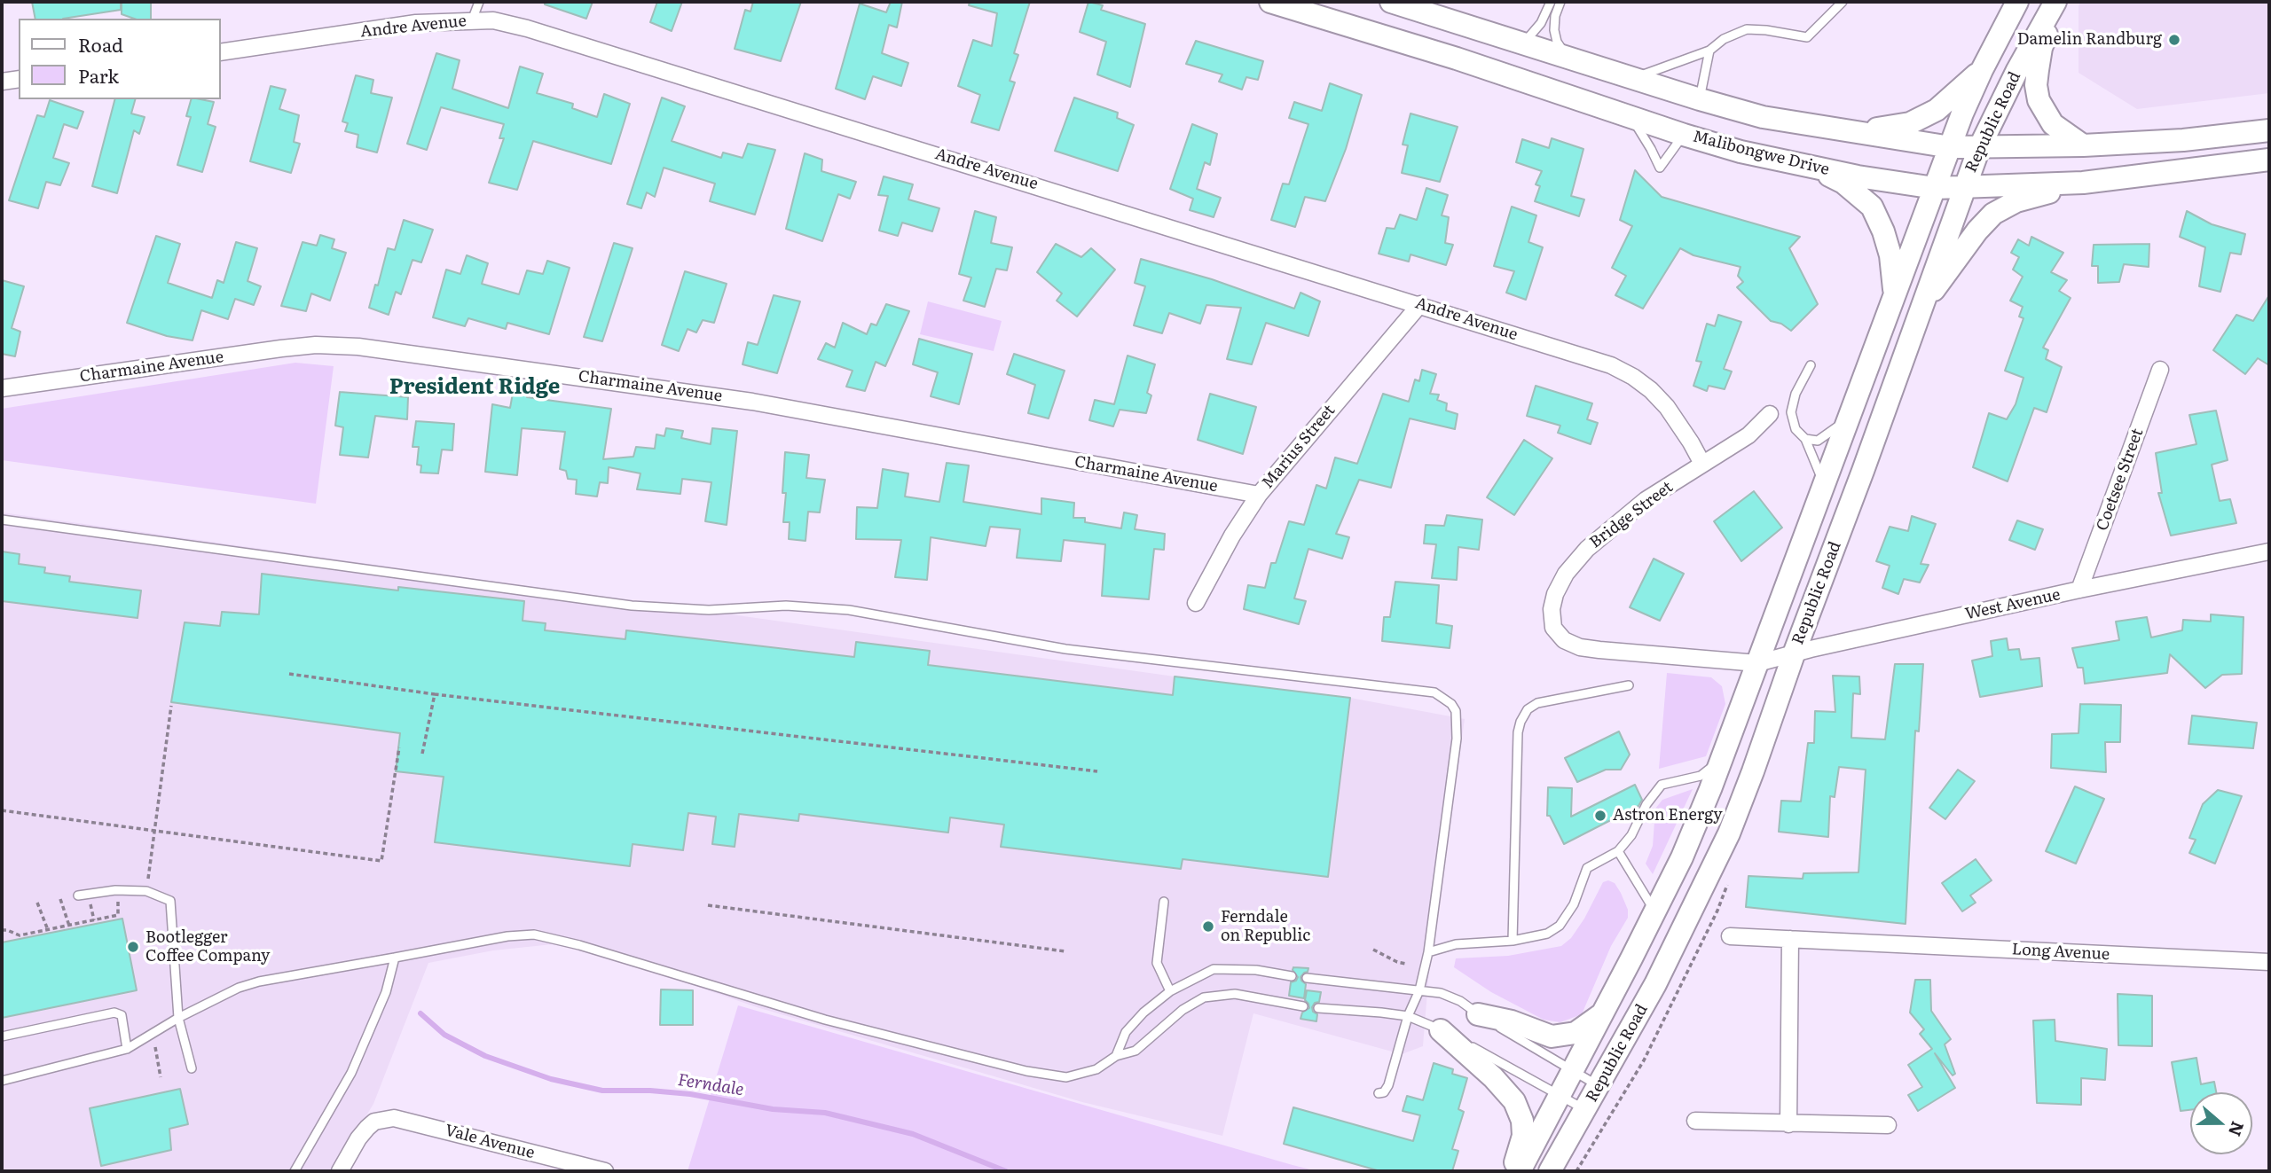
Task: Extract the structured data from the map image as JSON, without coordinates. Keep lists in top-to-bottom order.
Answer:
{
  "streets": {
    "main road": ["Republic Road", "Malibongwe Drive"],
    "street": [
      "Andre Avenue",
      "Charmaine Avenue",
      "Marius Street",
      "Coetsee Street",
      "Bridge Street",
      "West Avenue",
      "Long Avenue",
      "Vale Avenue"
    ]
  },
  "crossings": [
    ["Andre Avenue", "Marius Street"],
    ["Andre Avenue", "Bridge Street"],
    ["Republic Road", "Malibongwe Drive"],
    ["Republic Road", "Bridge Street"],
    ["Republic Road", "West Avenue"],
    ["Charmaine Avenue", "Marius Street"],
    ["Coetsee Street", "West Avenue"],
    ["Bridge Street", "West Avenue"]
  ],
  "districts": ["President Ridge"],
  "water": ["Ferndale"],
  "places": [
    "Damelin Randburg",
    "Astron Energy",
    "Ferndale on Republic",
    "Bootlegger Coffee Company"
  ],
  "legend": ["Road", "Park"],
  "north": "right"
}
